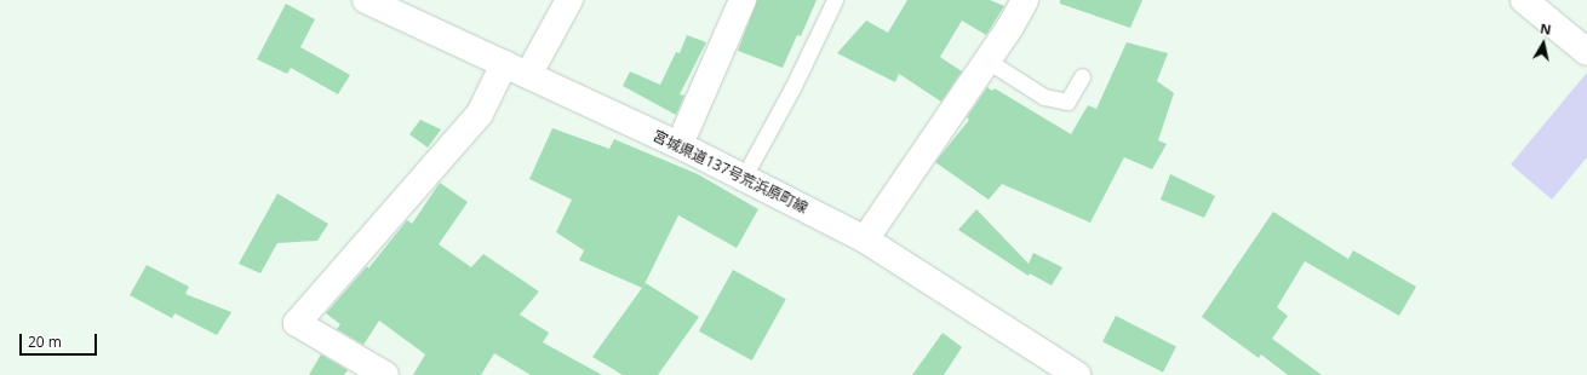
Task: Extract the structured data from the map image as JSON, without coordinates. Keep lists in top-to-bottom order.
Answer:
{
  "streets": {
    "street": ["宮城県道137号荒浜原町線"]
  },
  "scale_bar": "20 m",
  "north": "top"
}
